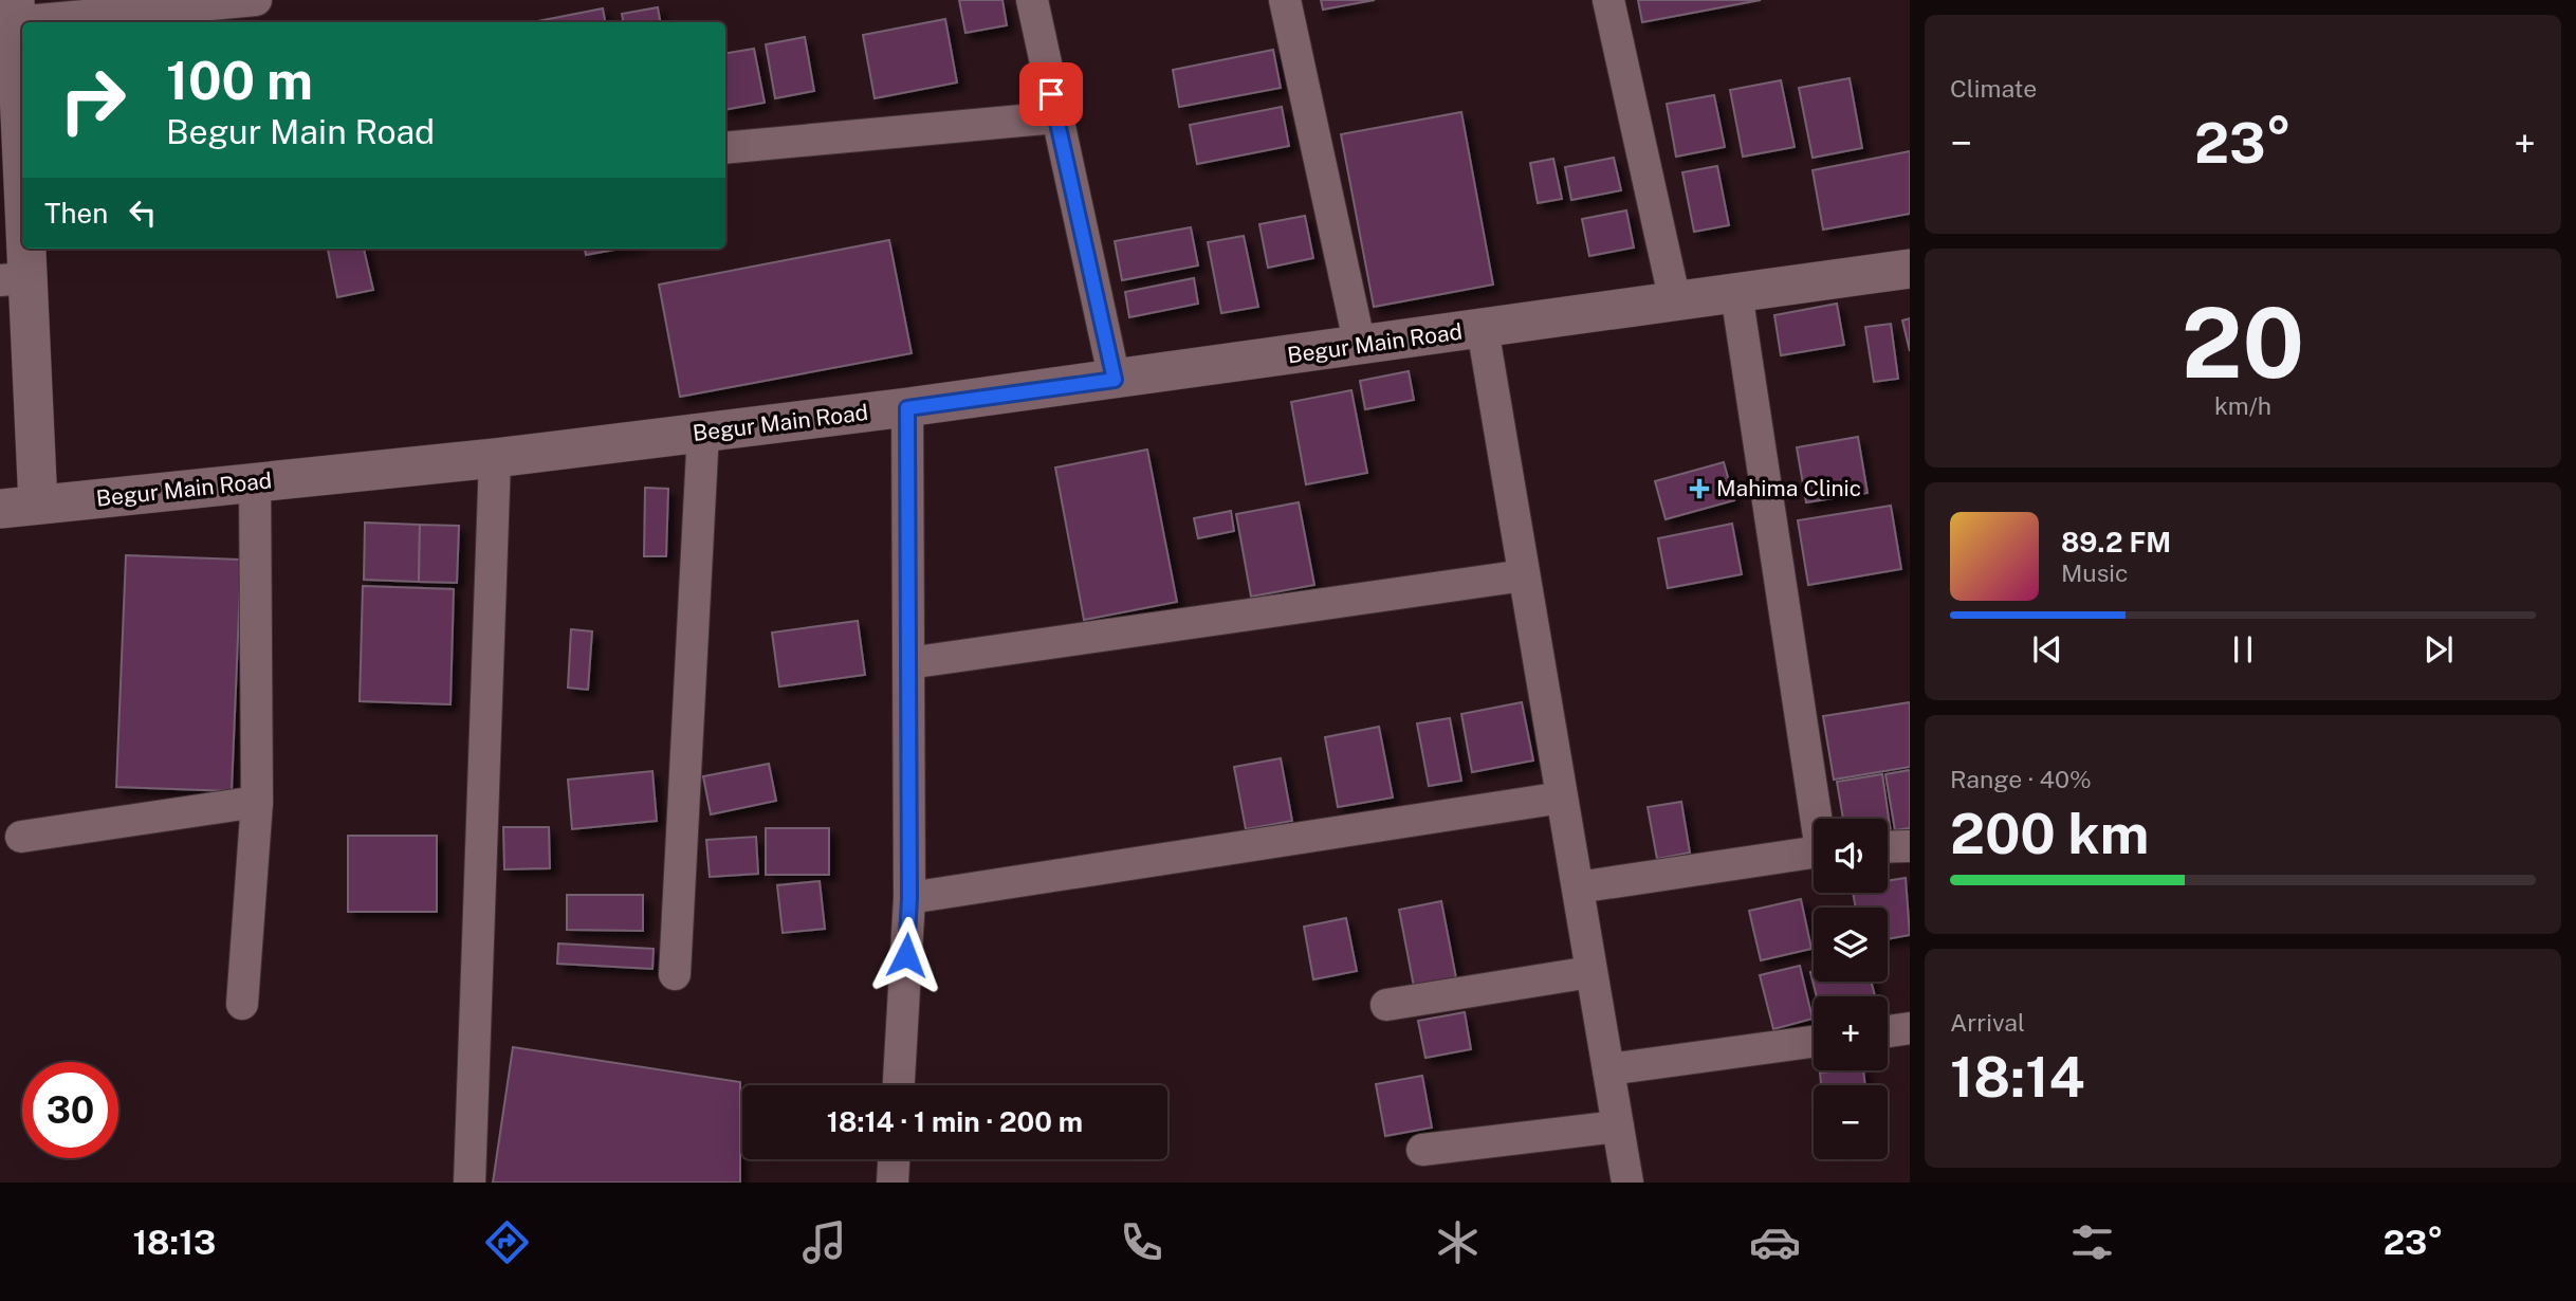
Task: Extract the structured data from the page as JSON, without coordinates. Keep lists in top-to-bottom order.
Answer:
{
  "streets": {
    "street": ["Begur Main Road"]
  },
  "places": {
    "health": ["Mahima Clinic"]
  },
  "page": {
    "tile": [
      "Climate",
      ["20", "km/h"],
      ["Range · 40%", "200 km"],
      ["Arrival", "18:14"]
    ],
    "turn": ["100 m", "Begur Main Road"],
    "heat": ["−", "23°", "+"],
    "then": "Then",
    "song": ["89.2 FM", "Music"],
    "map_buttons": ["+", "−"],
    "limit": "30",
    "trip": "18:14 · 1 min · 200 m",
    "tabs": ["18:13", "23°"]
  }
}
